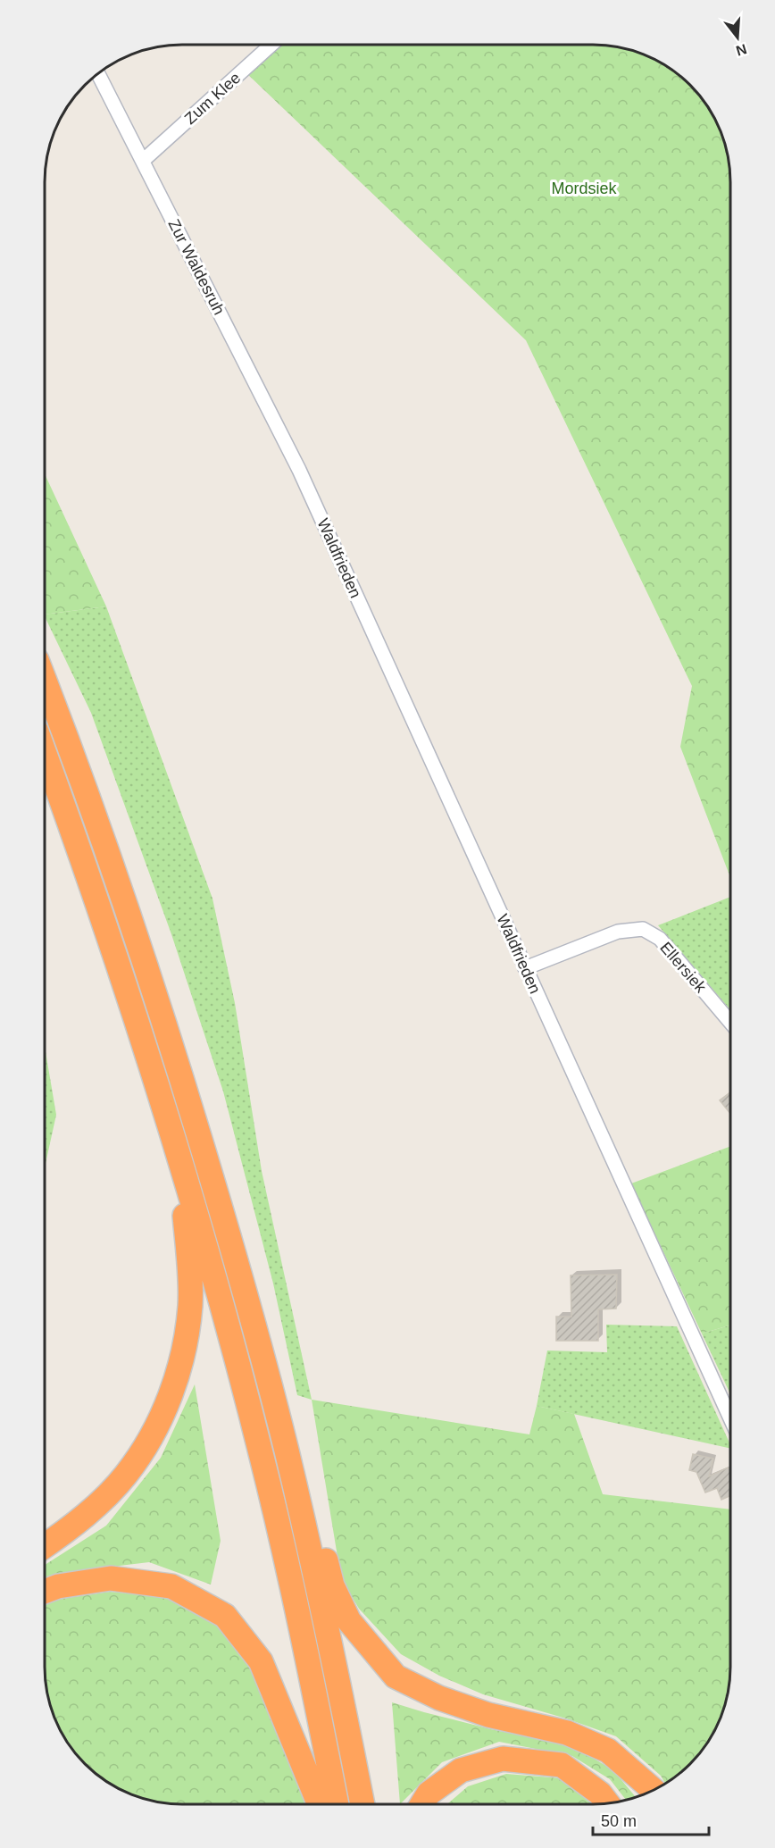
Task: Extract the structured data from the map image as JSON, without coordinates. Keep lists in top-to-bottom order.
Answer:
{
  "streets": {
    "street": [
      "Zum Klee",
      "Zur Waldesruh",
      "Waldfrieden",
      "Ellersiek"
    ]
  },
  "crossings": [
    ["Zum Klee", "Zur Waldesruh"],
    ["Zur Waldesruh", "Waldfrieden"],
    ["Waldfrieden", "Ellersiek"]
  ],
  "parks": ["Mordsiek"],
  "scale_bar": "50 m",
  "north": "bottom"
}
